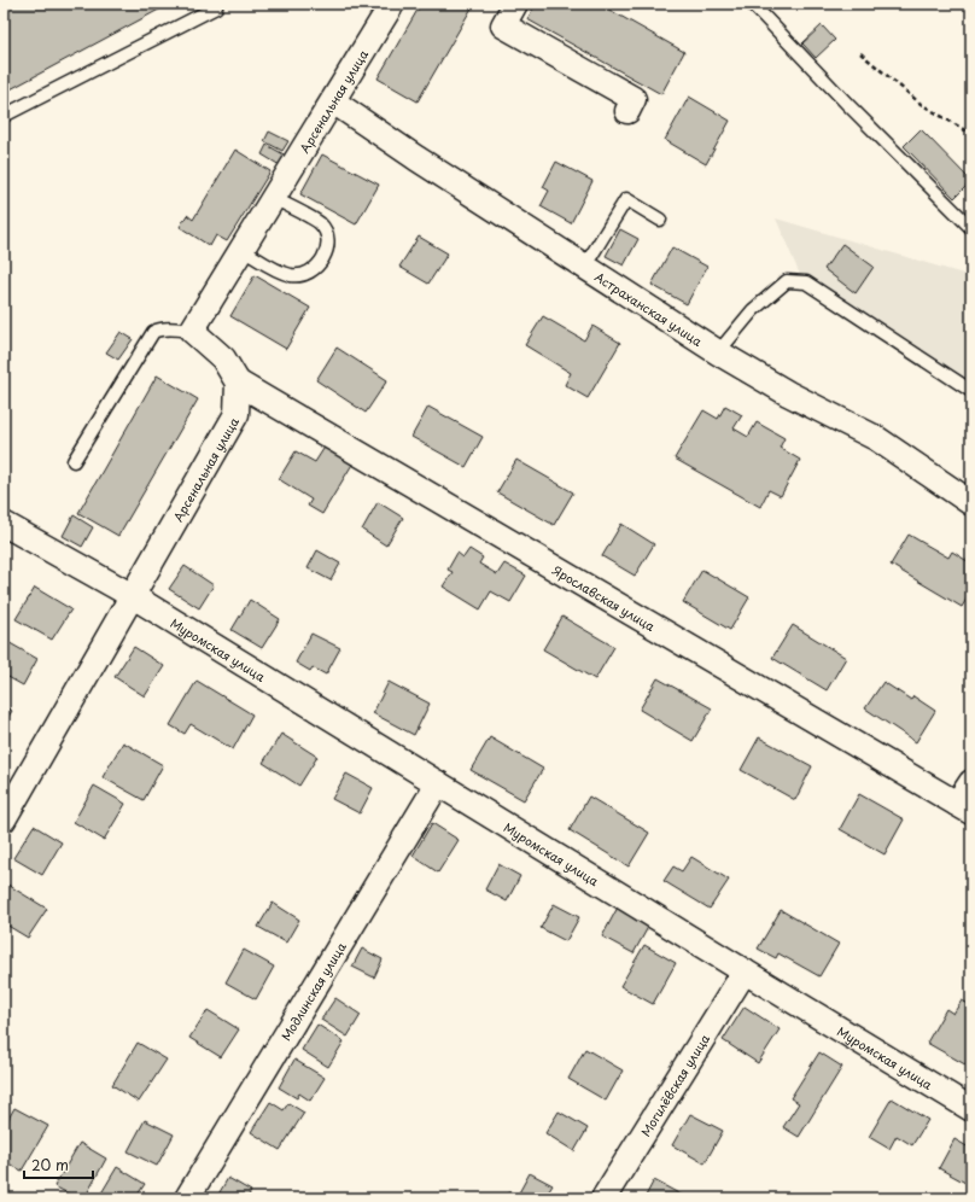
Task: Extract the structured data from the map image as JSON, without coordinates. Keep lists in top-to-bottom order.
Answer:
{
  "streets": {
    "street": [
      "Арсенальная улица",
      "Астраханская улица",
      "Ярославская улица",
      "Муромская улица",
      "Модлинская улица",
      "Могилёвская улица"
    ]
  },
  "crossings": [
    ["Арсенальная улица", "Астраханская улица"],
    ["Арсенальная улица", "Ярославская улица"],
    ["Арсенальная улица", "Муромская улица"],
    ["Муромская улица", "Модлинская улица"],
    ["Муромская улица", "Могилёвская улица"]
  ],
  "scale_bar": "20 m"
}
